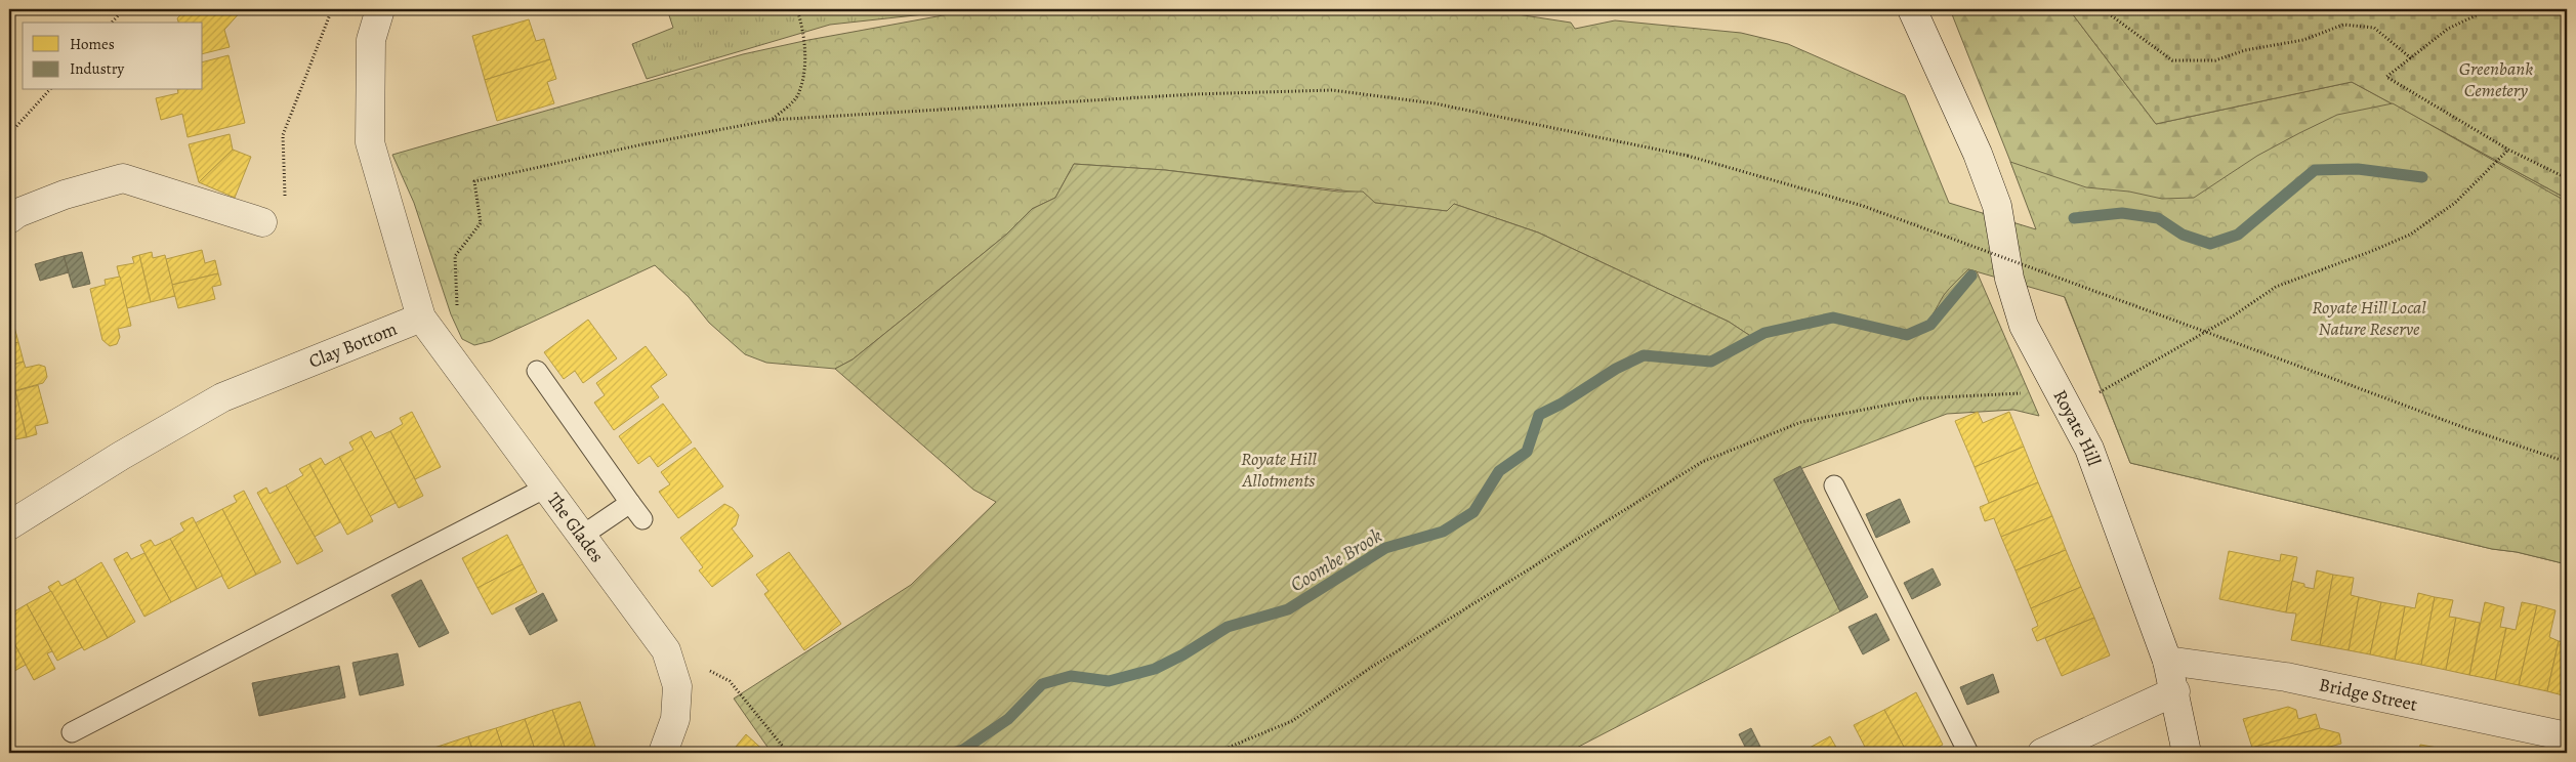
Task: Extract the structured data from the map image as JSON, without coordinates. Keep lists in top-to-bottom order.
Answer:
{
  "streets": {
    "street": [
      "Clay Bottom",
      "Royate Hill",
      "The Glades",
      "Bridge Street"
    ]
  },
  "crossings": [
    ["Clay Bottom", "The Glades"],
    ["Royate Hill", "Bridge Street"]
  ],
  "water": ["Coombe Brook"],
  "parks": ["Greenbank Cemetery", "Royate Hill Local Nature Reserve", "Royate Hill Allotments"],
  "legend": ["Homes", "Industry"]
}
